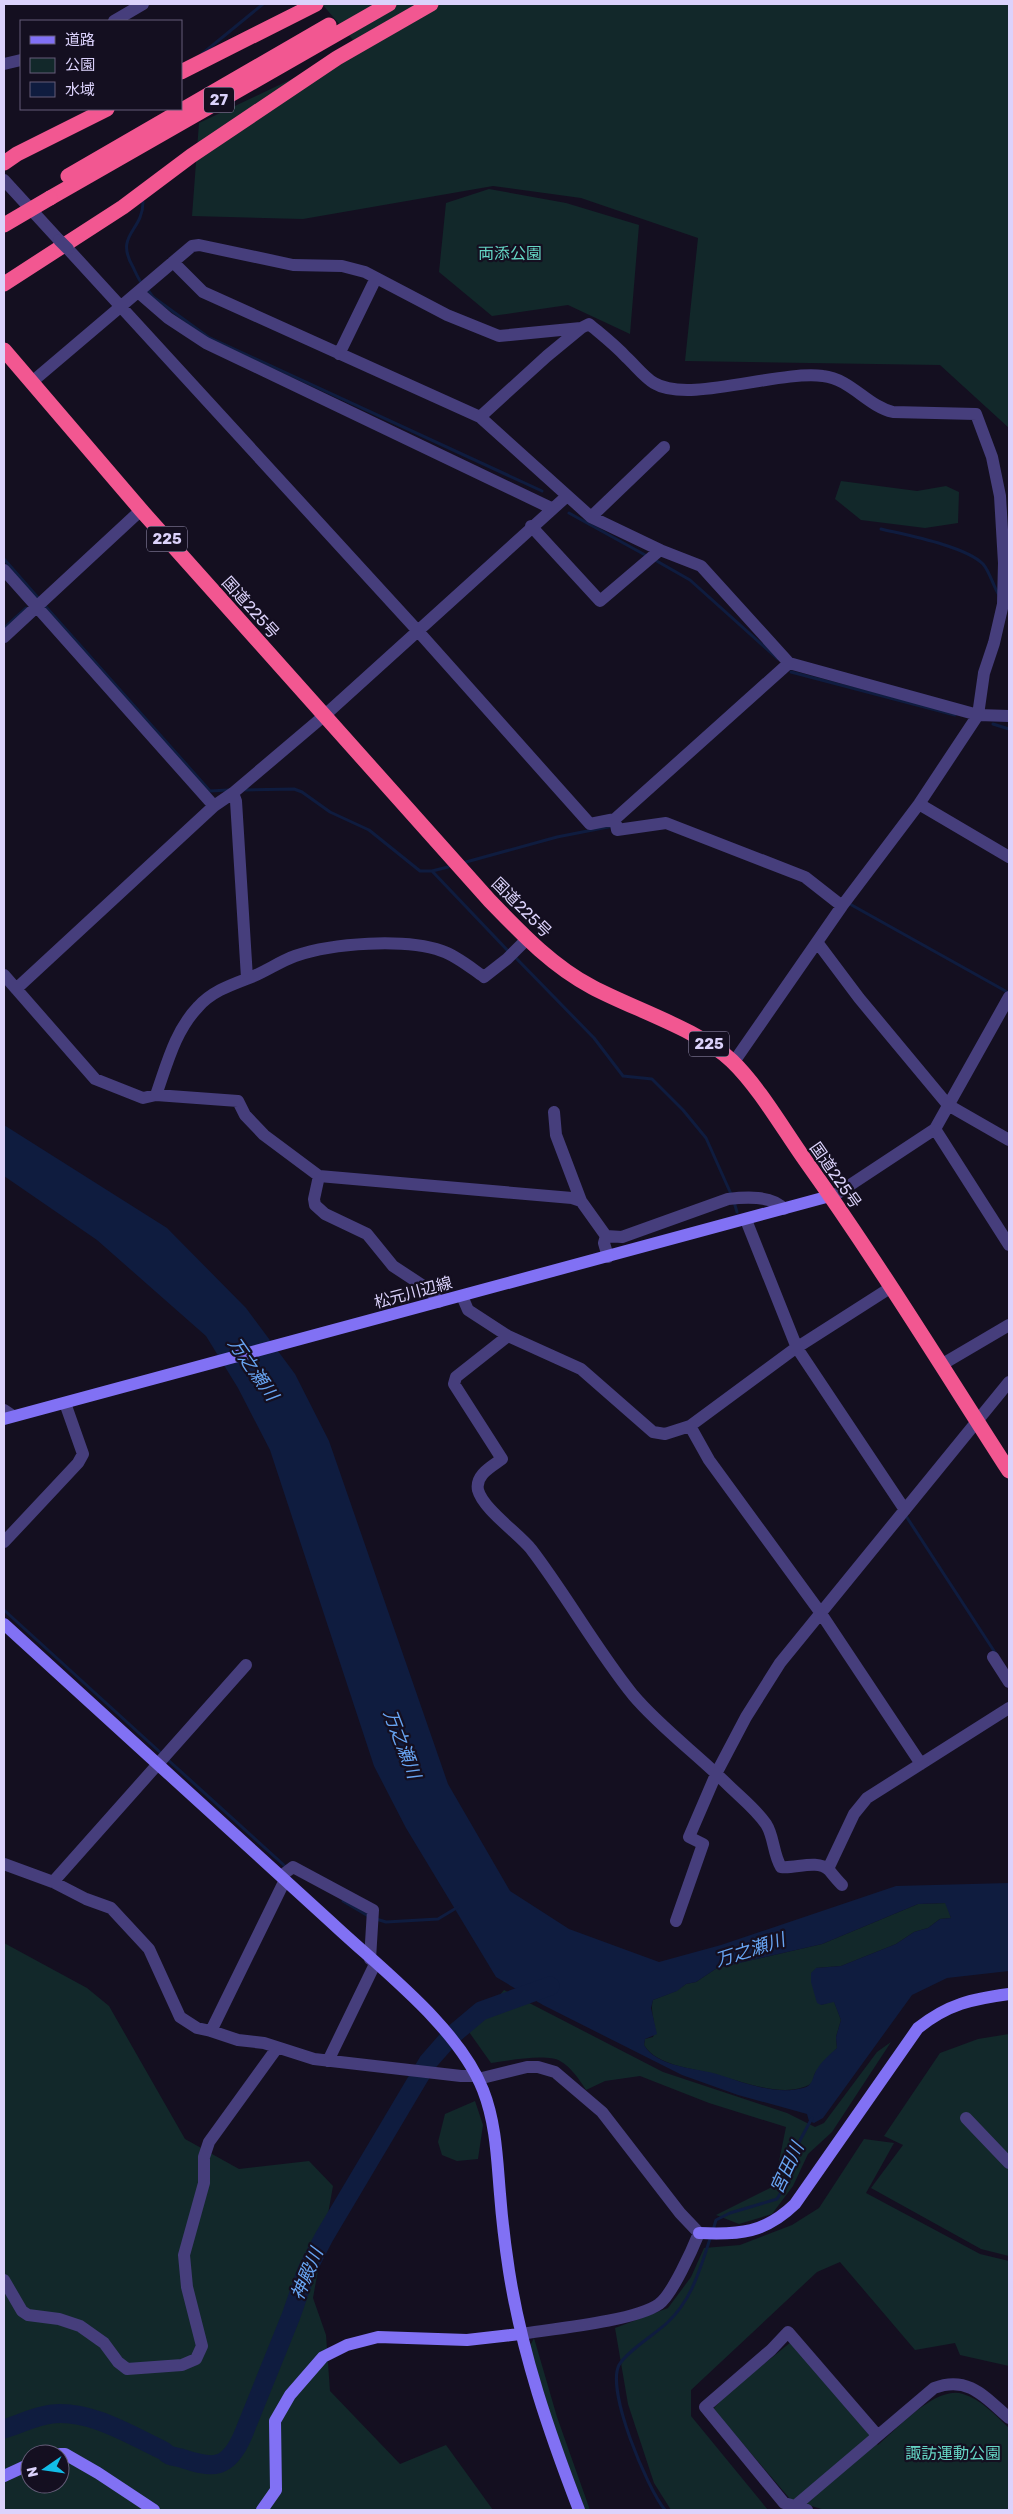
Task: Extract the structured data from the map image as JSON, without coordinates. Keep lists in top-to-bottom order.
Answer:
{
  "streets": {
    "highway": ["27", "225", "国道225号"],
    "street": ["松元川辺線"]
  },
  "crossings": [
    ["国道225号", "松元川辺線"]
  ],
  "water": ["万之瀬川", "宮田川", "神殿川"],
  "parks": ["両添公園", "諏訪運動公園"],
  "legend": ["道路", "公園", "水域"],
  "north": "left"
}
